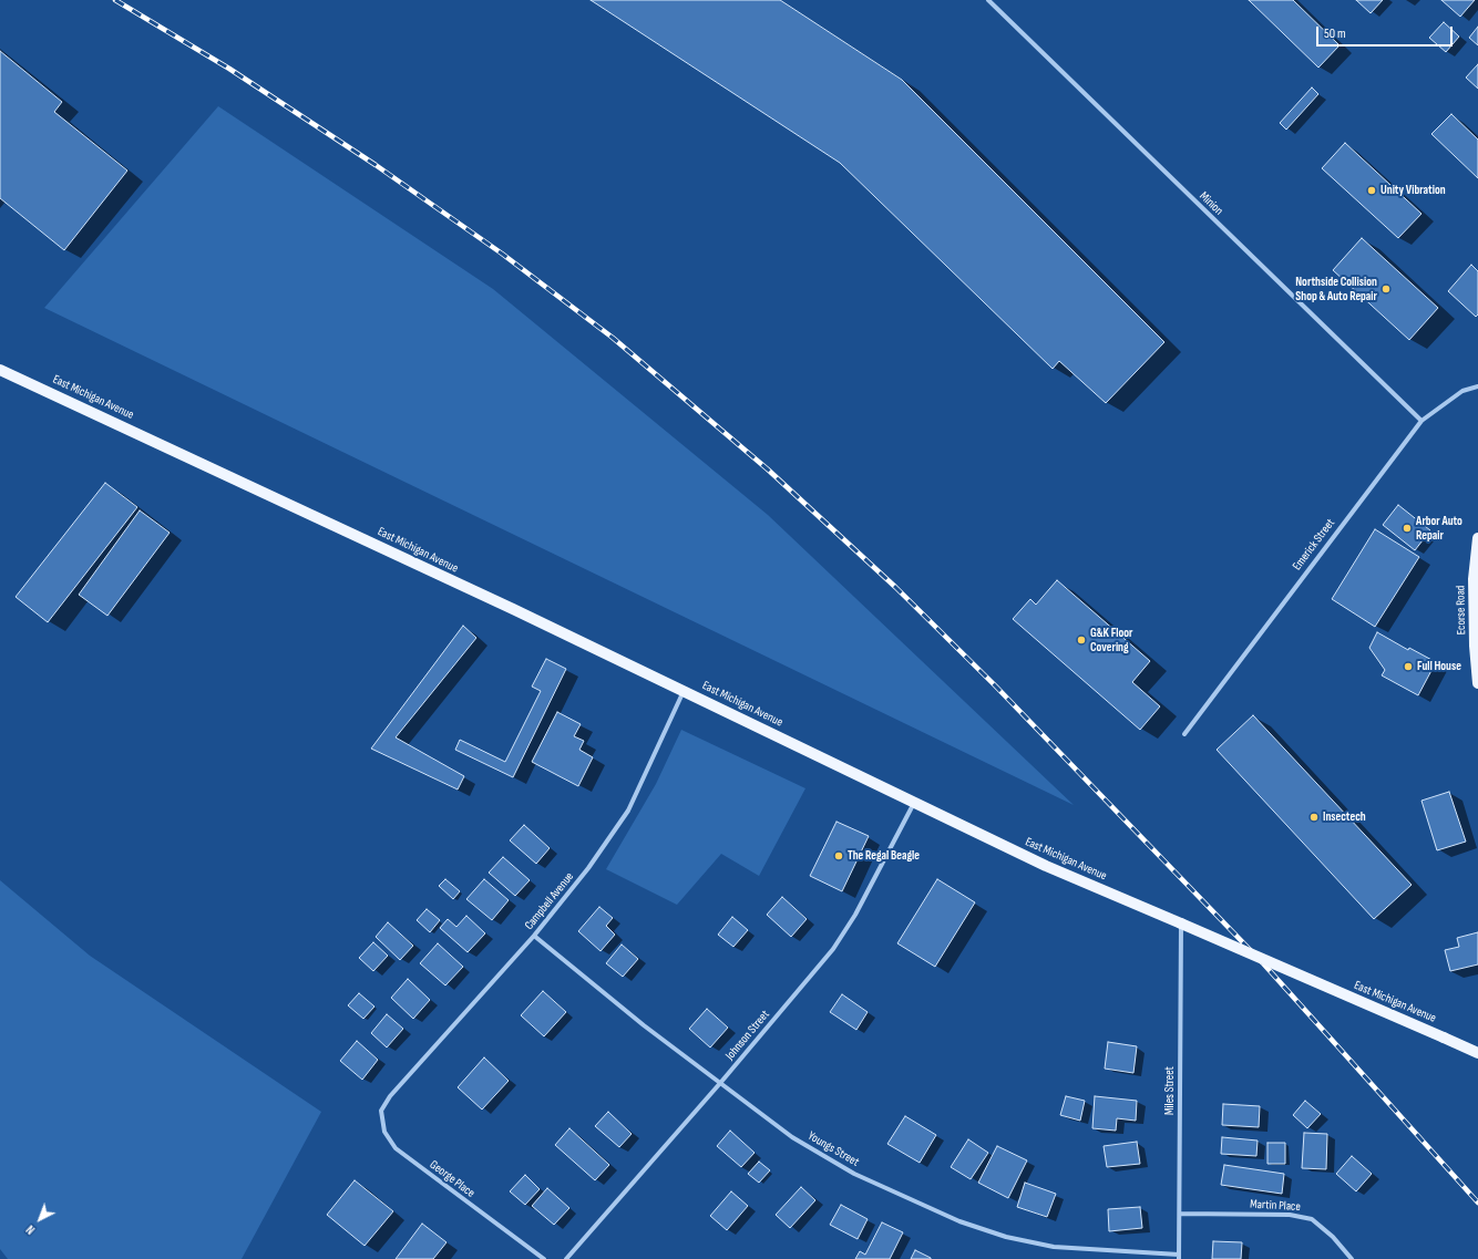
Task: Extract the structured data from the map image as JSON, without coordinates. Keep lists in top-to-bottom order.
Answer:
{
  "streets": {
    "main road": ["East Michigan Avenue", "Ecorse Road"],
    "street": [
      "Minion",
      "Emerick Street",
      "Campbell Avenue",
      "Johnson Street",
      "Miles Street",
      "Youngs Street",
      "George Place",
      "Martin Place"
    ]
  },
  "crossings": [
    ["Minion", "Emerick Street"],
    ["East Michigan Avenue", "Campbell Avenue"],
    ["East Michigan Avenue", "Johnson Street"],
    ["East Michigan Avenue", "Miles Street"],
    ["Campbell Avenue", "Youngs Street"],
    ["Campbell Avenue", "George Place"],
    ["Johnson Street", "Youngs Street"],
    ["Miles Street", "Youngs Street"],
    ["Miles Street", "Martin Place"]
  ],
  "places": [
    "Unity Vibration",
    "Northside Collision Shop & Auto Repair",
    "Arbor Auto Repair",
    "G&K Floor Covering",
    "Full House",
    "Insectech",
    "The Regal Beagle"
  ],
  "scale_bar": "50 m",
  "north": "bottom left"
}
